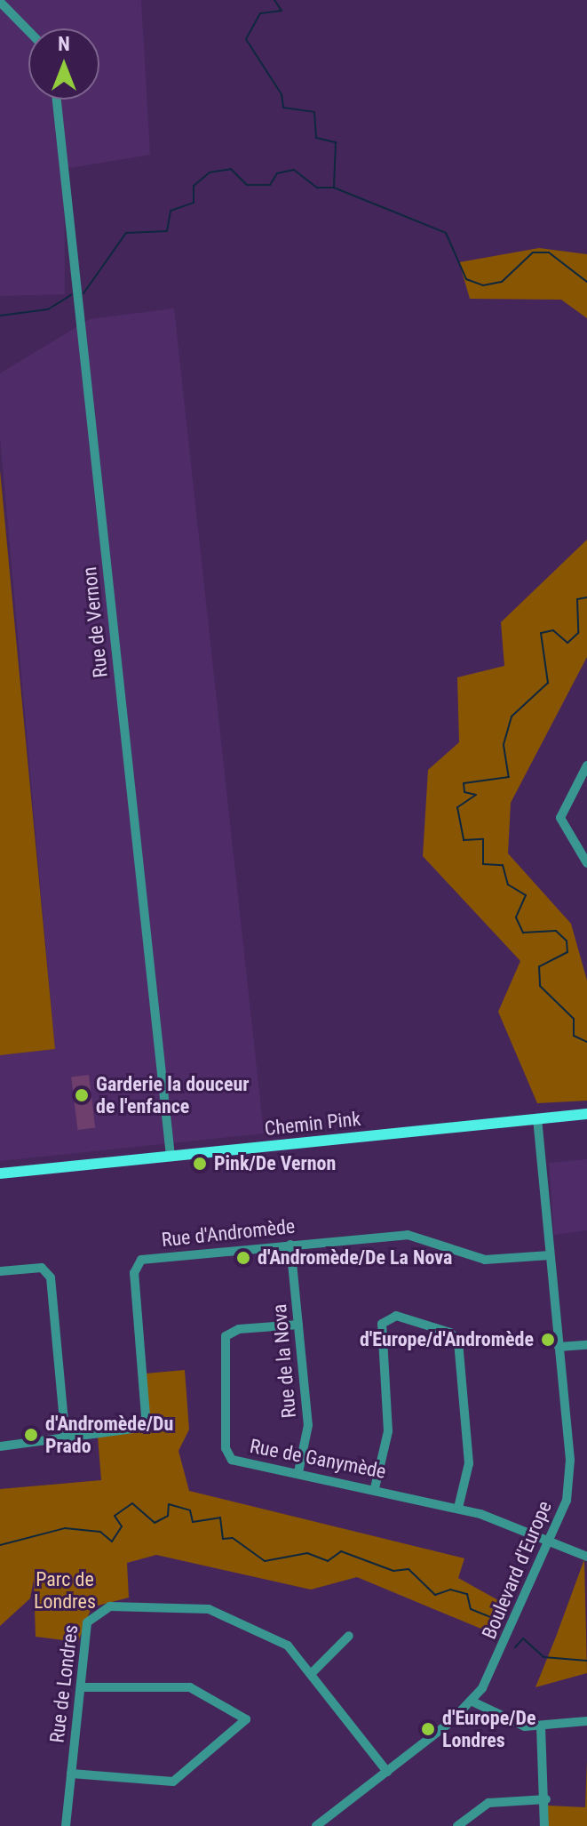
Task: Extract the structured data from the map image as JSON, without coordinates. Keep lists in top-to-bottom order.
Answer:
{
  "streets": {
    "main road": ["Chemin Pink"],
    "street": [
      "Rue de Vernon",
      "Rue d'Andromède",
      "Rue de la Nova",
      "Rue de Ganymède",
      "Boulevard d'Europe",
      "Rue de Londres"
    ]
  },
  "crossings": [
    ["Rue de Vernon", "Chemin Pink"],
    ["Chemin Pink", "Boulevard d'Europe"],
    ["Rue d'Andromède", "Rue de la Nova"],
    ["Rue d'Andromède", "Boulevard d'Europe"],
    ["Rue de la Nova", "Rue de Ganymède"],
    ["Rue de Ganymède", "Boulevard d'Europe"],
    ["Boulevard d'Europe", "Rue de Londres"]
  ],
  "parks": ["Parc de Londres"],
  "places": [
    "Garderie la douceur de l'enfance",
    "Pink/De Vernon",
    "d'Andromède/De La Nova",
    "d'Europe/d'Andromède",
    "d'Andromède/Du Prado",
    "d'Europe/De Londres"
  ],
  "north": "top"
}
